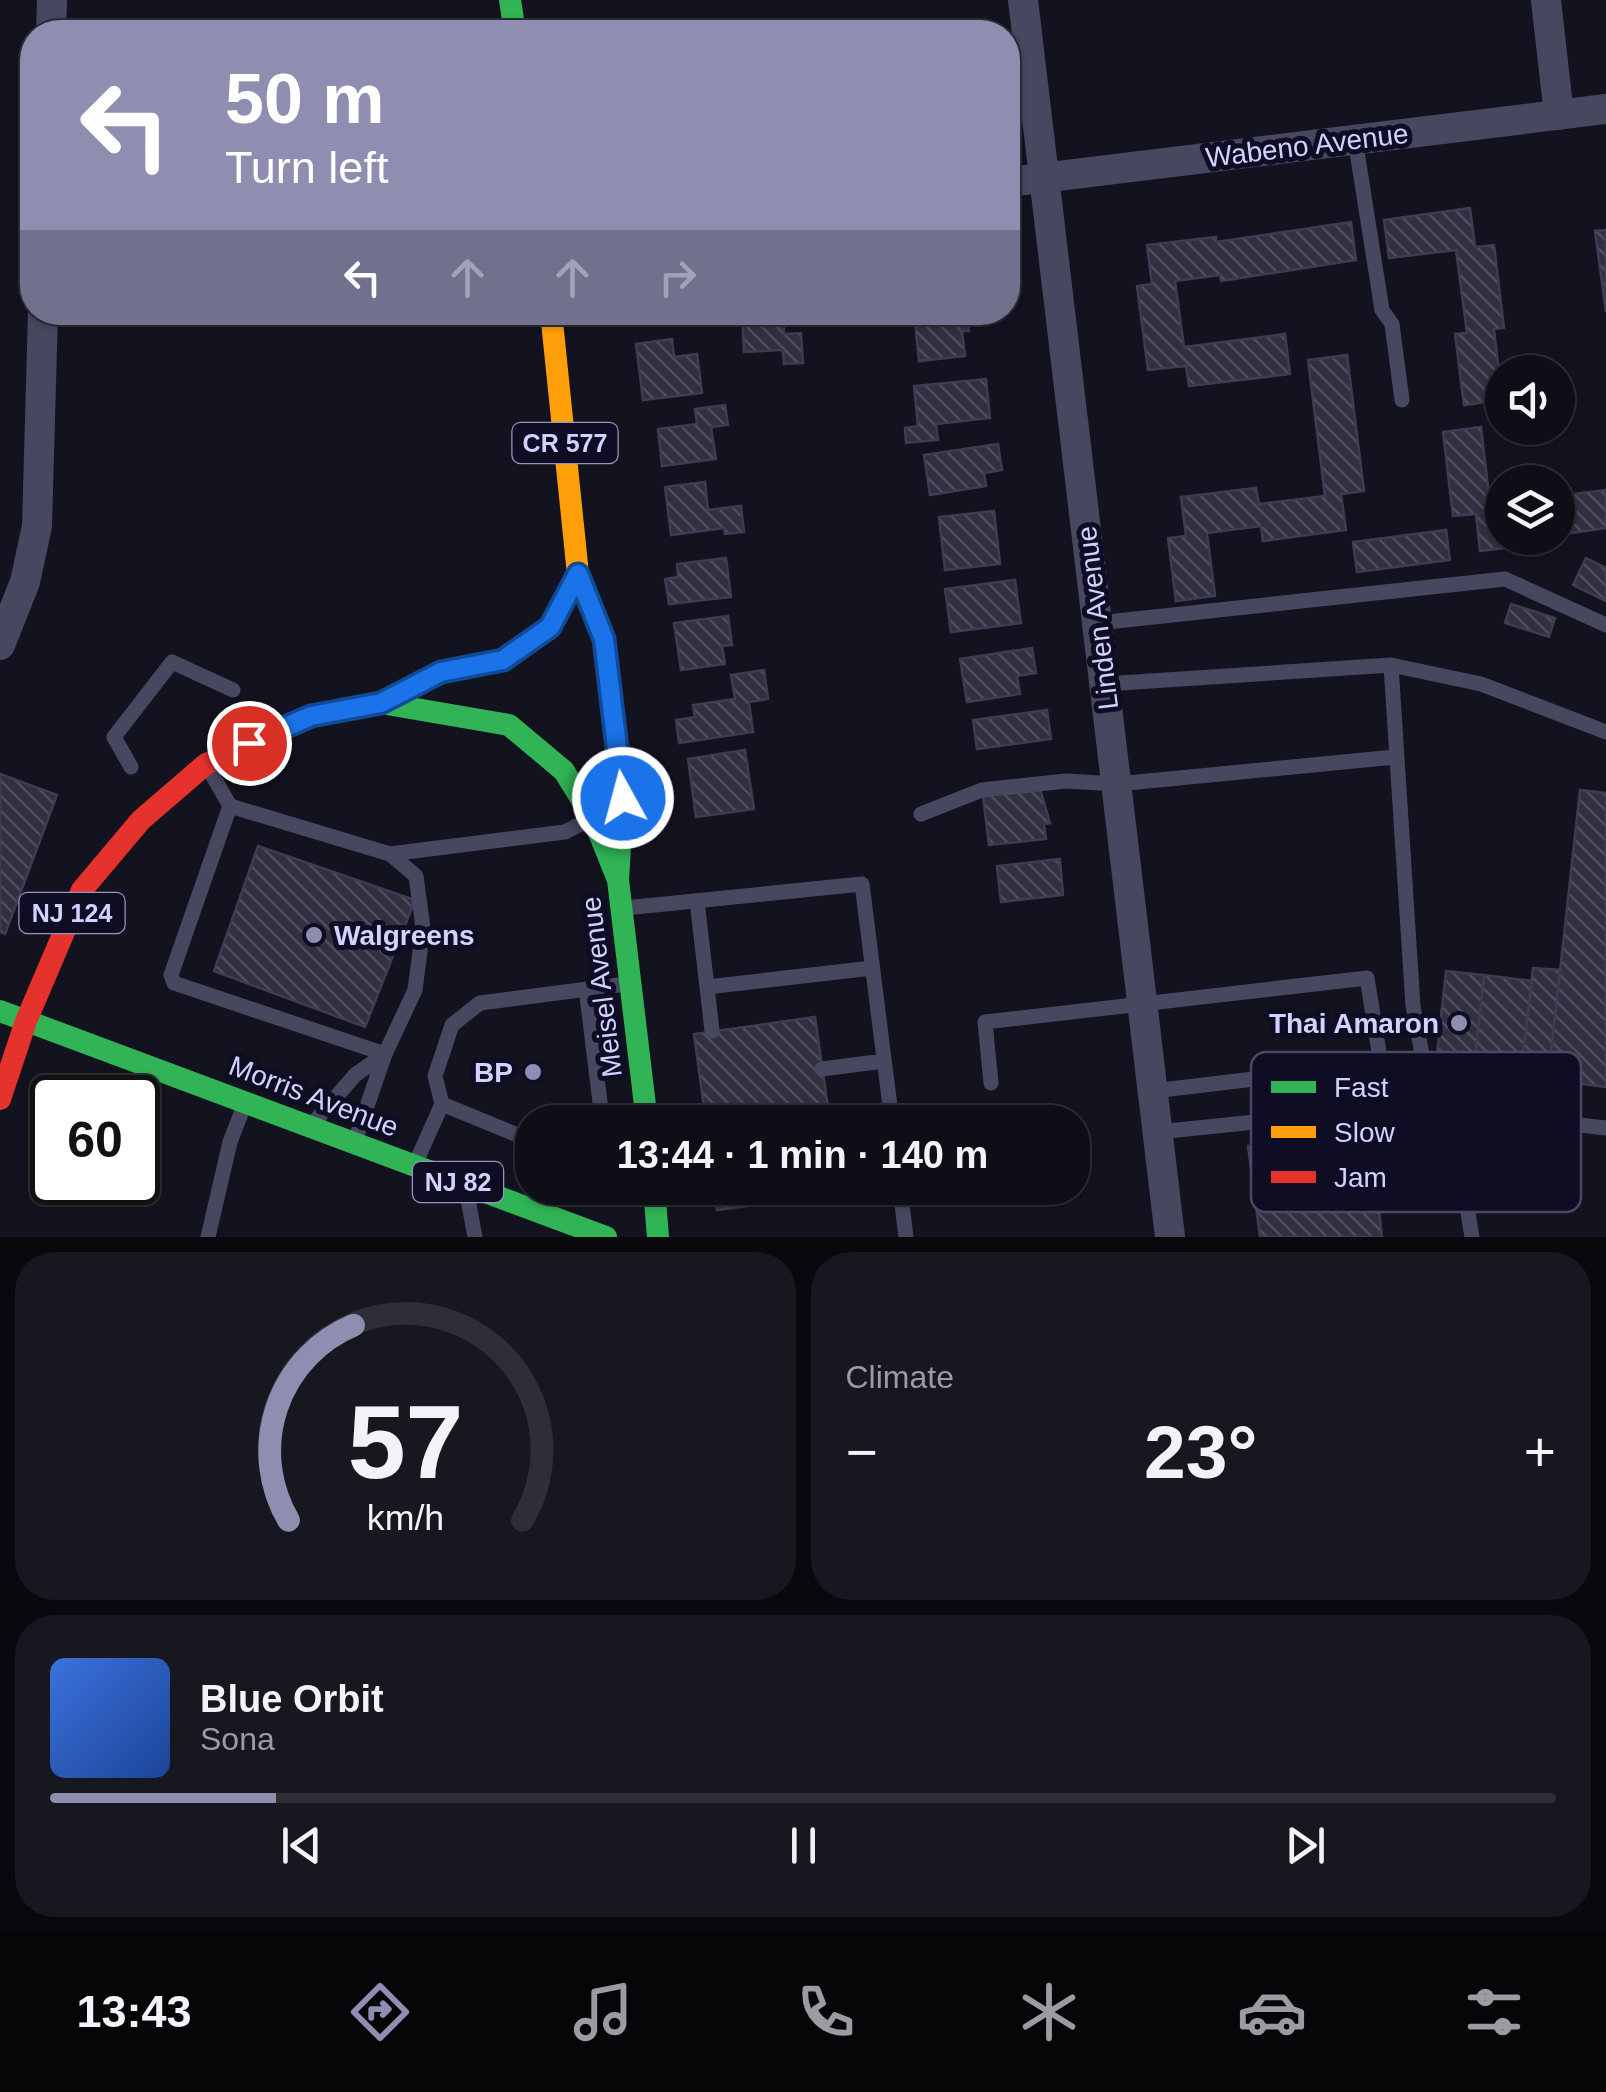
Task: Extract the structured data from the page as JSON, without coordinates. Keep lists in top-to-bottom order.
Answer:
{
  "streets": {
    "main road": [
      "CR 577",
      "NJ 124",
      "Meisel Avenue",
      "Morris Avenue",
      "NJ 82"
    ],
    "street": ["Wabeno Avenue", "Linden Avenue"]
  },
  "crossings": [
    ["Wabeno Avenue", "Linden Avenue"],
    ["NJ 124", "Meisel Avenue"],
    ["NJ 124", "Morris Avenue"]
  ],
  "places": ["Walgreens", "Thai Amaron", "BP"],
  "legend": ["Fast", "Slow", "Jam"],
  "page": {
    "turn": ["50 m", "Turn left"],
    "limit": "60",
    "trip": "13:44 · 1 min · 140 m",
    "tile": "Climate",
    "heat": ["−", "23°", "+"],
    "song": ["Blue Orbit", "Sona"],
    "tabs": "13:43",
    "gauge": ["57", "km/h"]
  }
}
